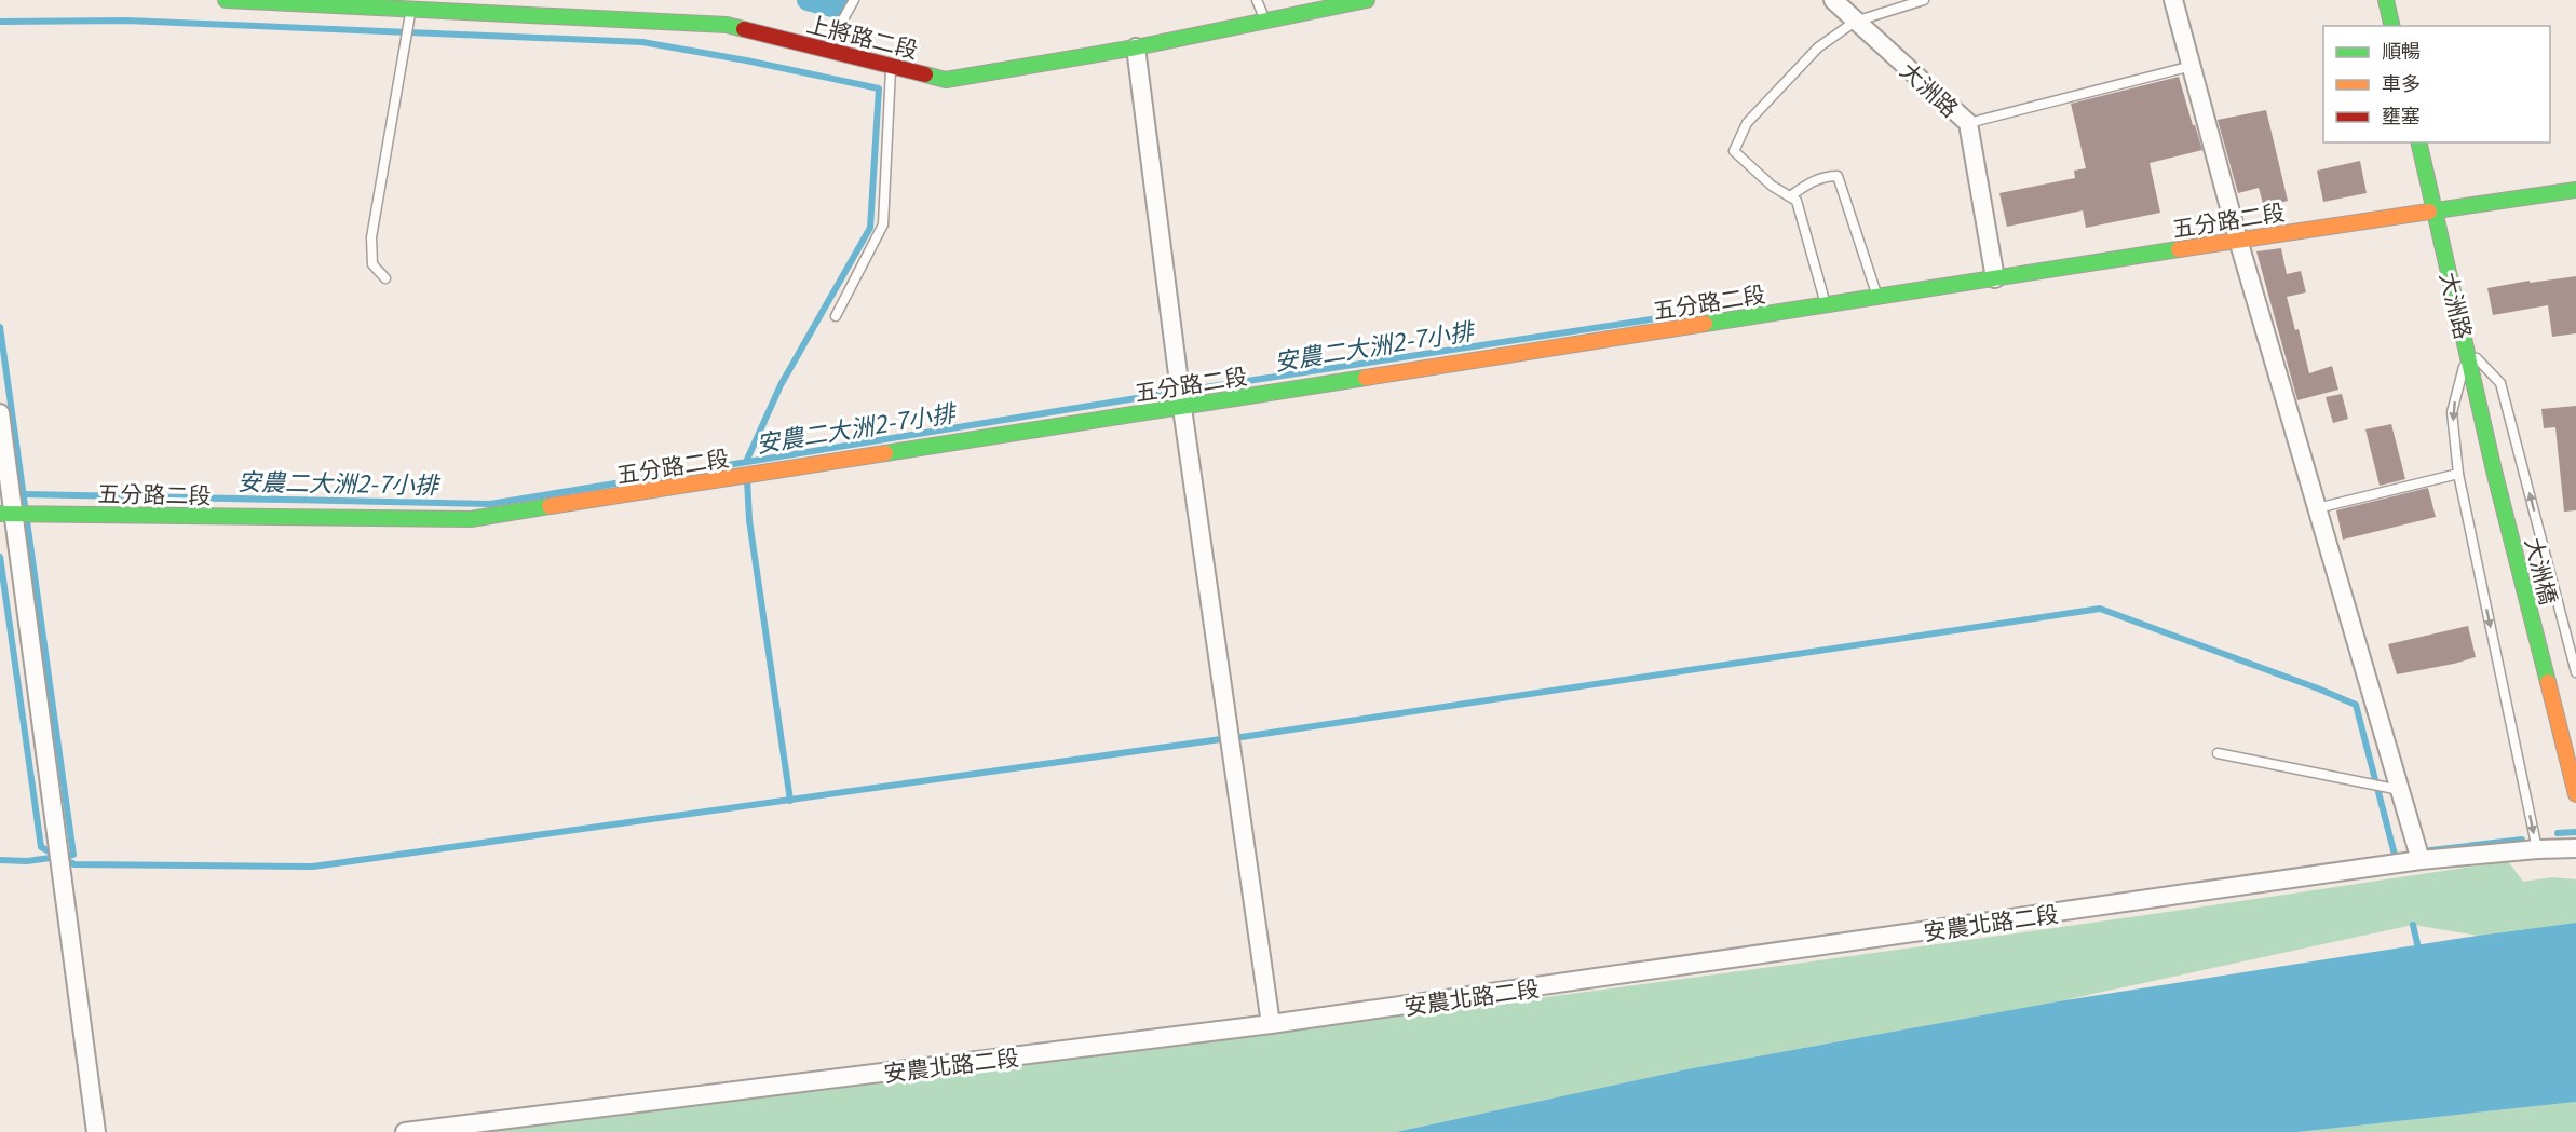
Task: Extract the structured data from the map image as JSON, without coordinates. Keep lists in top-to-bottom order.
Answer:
{
  "streets": {
    "street": [
      "上將路二段",
      "大洲路",
      "五分路二段",
      "大洲橋",
      "安農北路二段"
    ]
  },
  "crossings": [
    ["大洲路", "五分路二段"],
    ["大洲路", "大洲橋"]
  ],
  "water": ["安農二大洲2-7小排"],
  "legend": ["順暢", "車多", "壅塞"]
}
